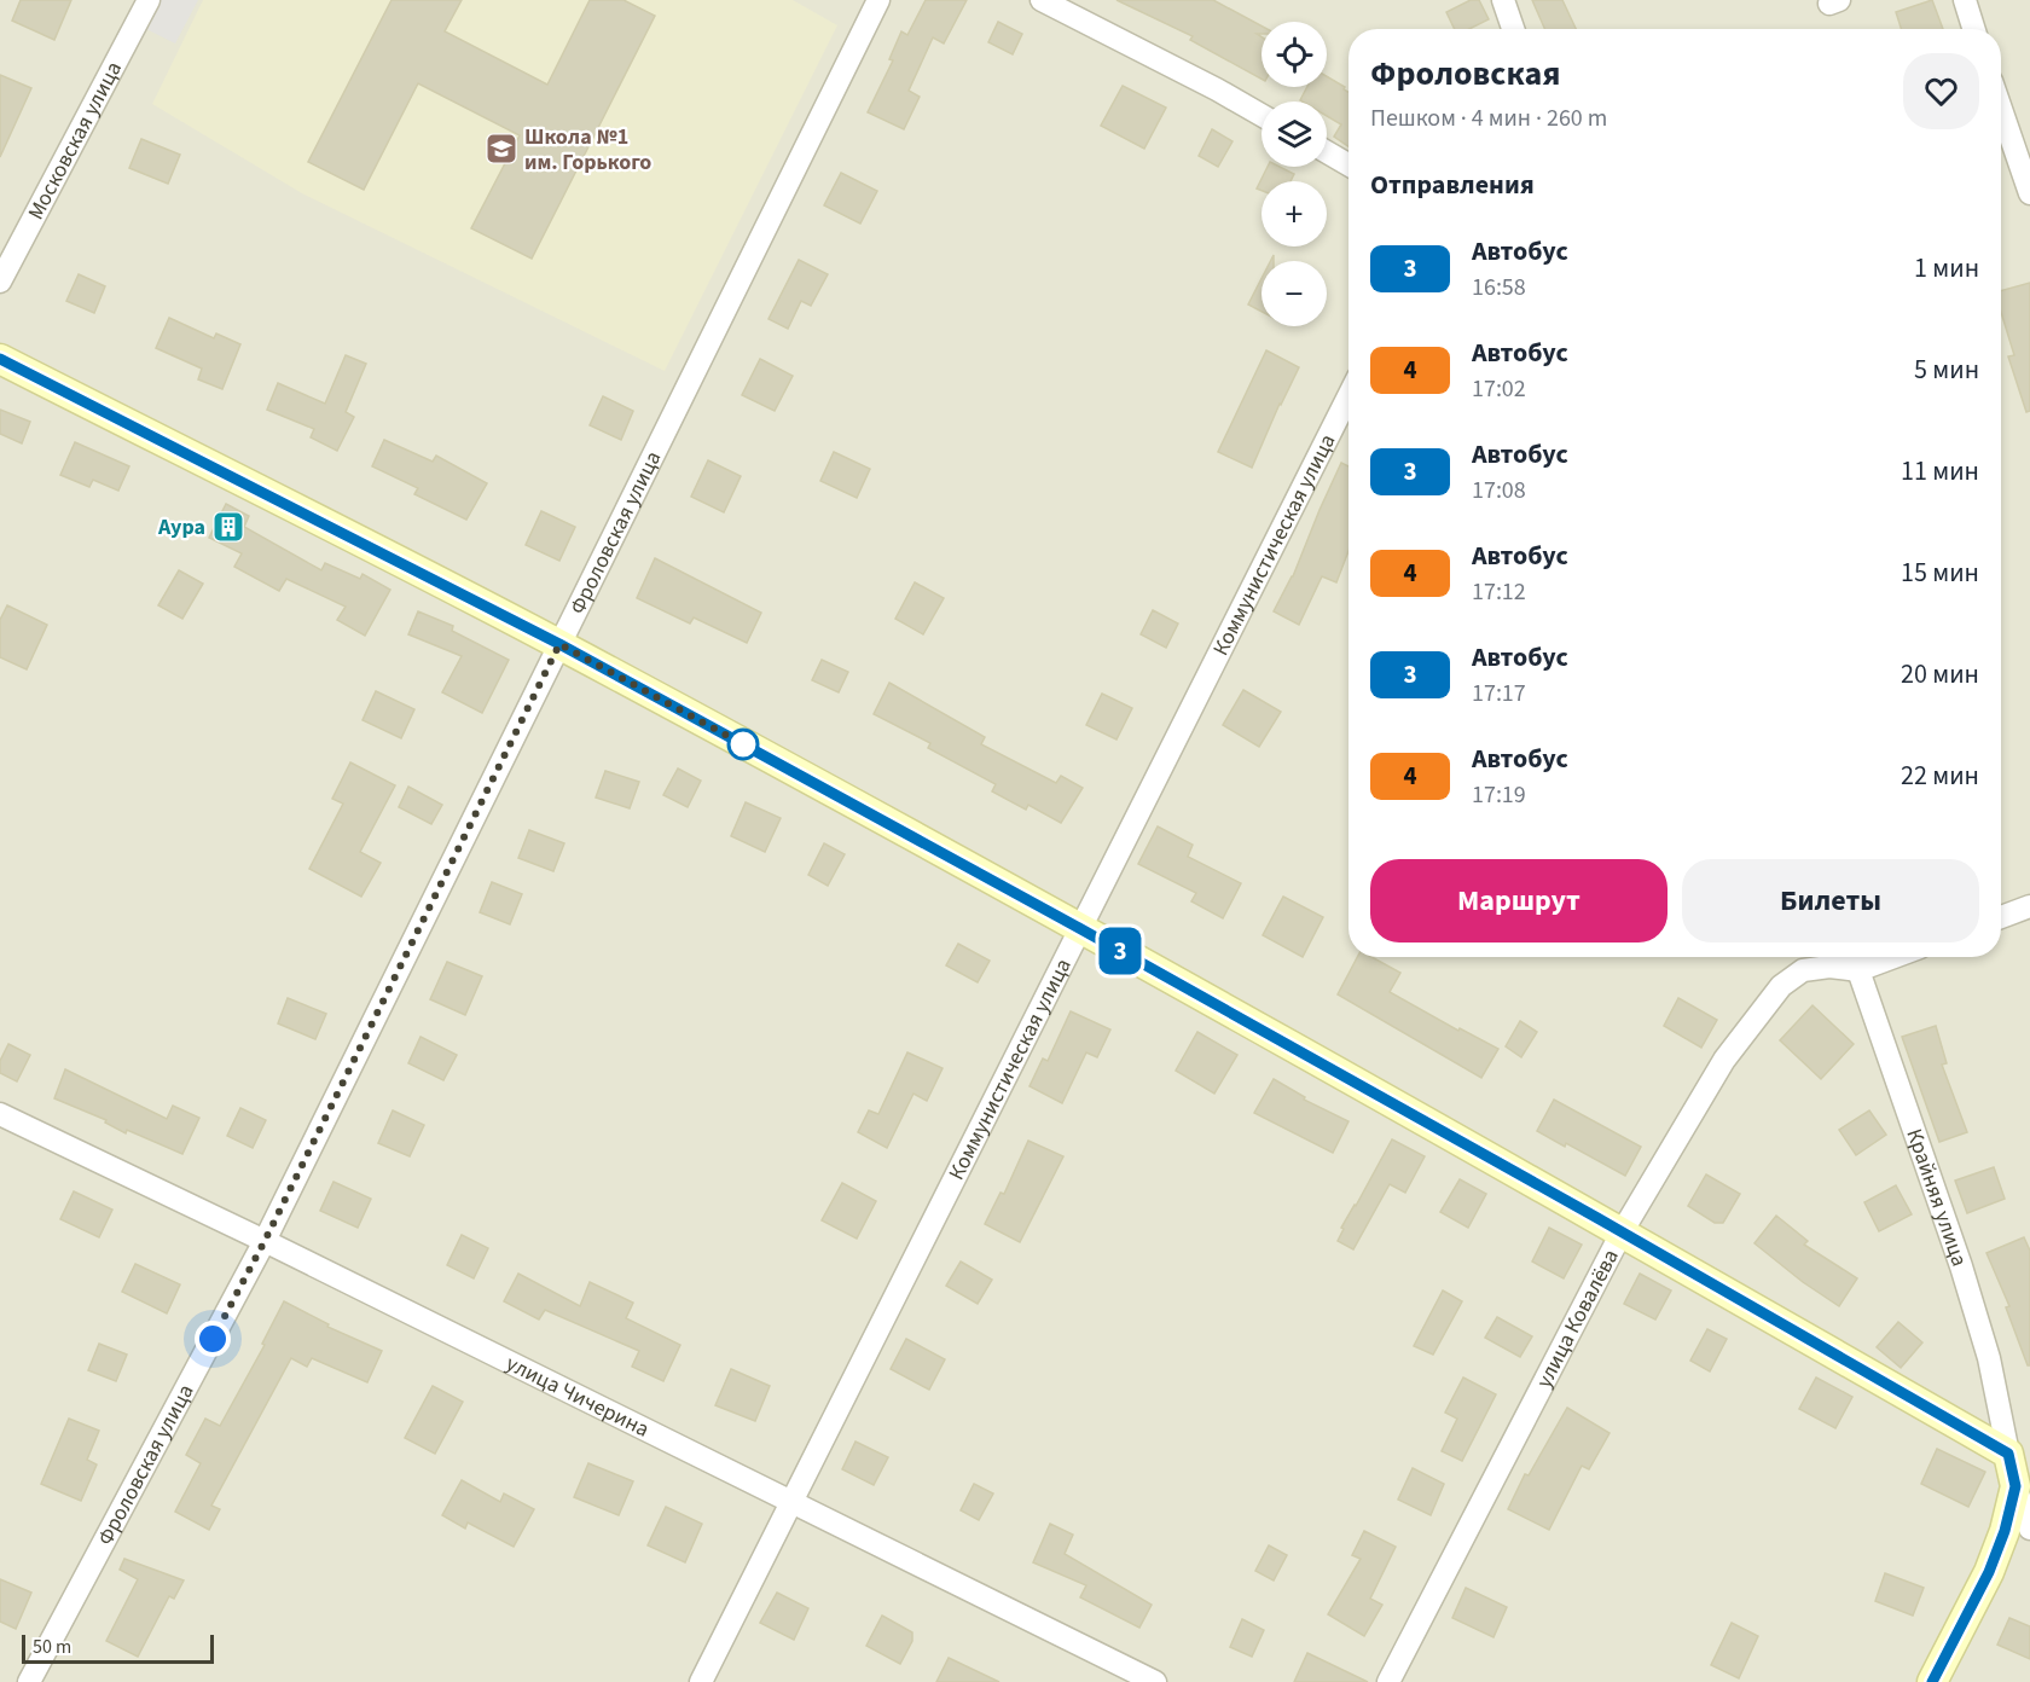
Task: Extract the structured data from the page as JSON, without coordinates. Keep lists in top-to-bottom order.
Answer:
{
  "streets": {
    "street": [
      "Московская улица",
      "Фроловская улица",
      "Коммунистическая улица",
      "Крайняя улица",
      "улица Ковалёва",
      "улица Чичерина"
    ]
  },
  "crossings": [
    ["Фроловская улица", "улица Чичерина"],
    ["Коммунистическая улица", "улица Чичерина"],
    ["Крайняя улица", "улица Ковалёва"]
  ],
  "places": {
    "school or university": ["Школа №1 им. Горького"],
    "building": ["Аура"]
  },
  "lines": ["bus line 3"],
  "scale_bar": "50 m",
  "page": {
    "on_map": "3",
    "map_buttons": ["+", "−"],
    "heading": [
      ["Фроловская", "Пешком · 4 мин · 260 m"],
      "Отправления"
    ],
    "list": [
      {
        "mark": "3",
        "name": "Автобус",
        "note": "16:58",
        "value": "1 мин"
      },
      {
        "mark": "4",
        "name": "Автобус",
        "note": "17:02",
        "value": "5 мин"
      },
      {
        "mark": "3",
        "name": "Автобус",
        "note": "17:08",
        "value": "11 мин"
      },
      {
        "mark": "4",
        "name": "Автобус",
        "note": "17:12",
        "value": "15 мин"
      },
      {
        "mark": "3",
        "name": "Автобус",
        "note": "17:17",
        "value": "20 мин"
      },
      {
        "mark": "4",
        "name": "Автобус",
        "note": "17:19",
        "value": "22 мин"
      }
    ],
    "buttons": ["Маршрут", "Билеты"],
    "scale": "50 m"
  }
}
